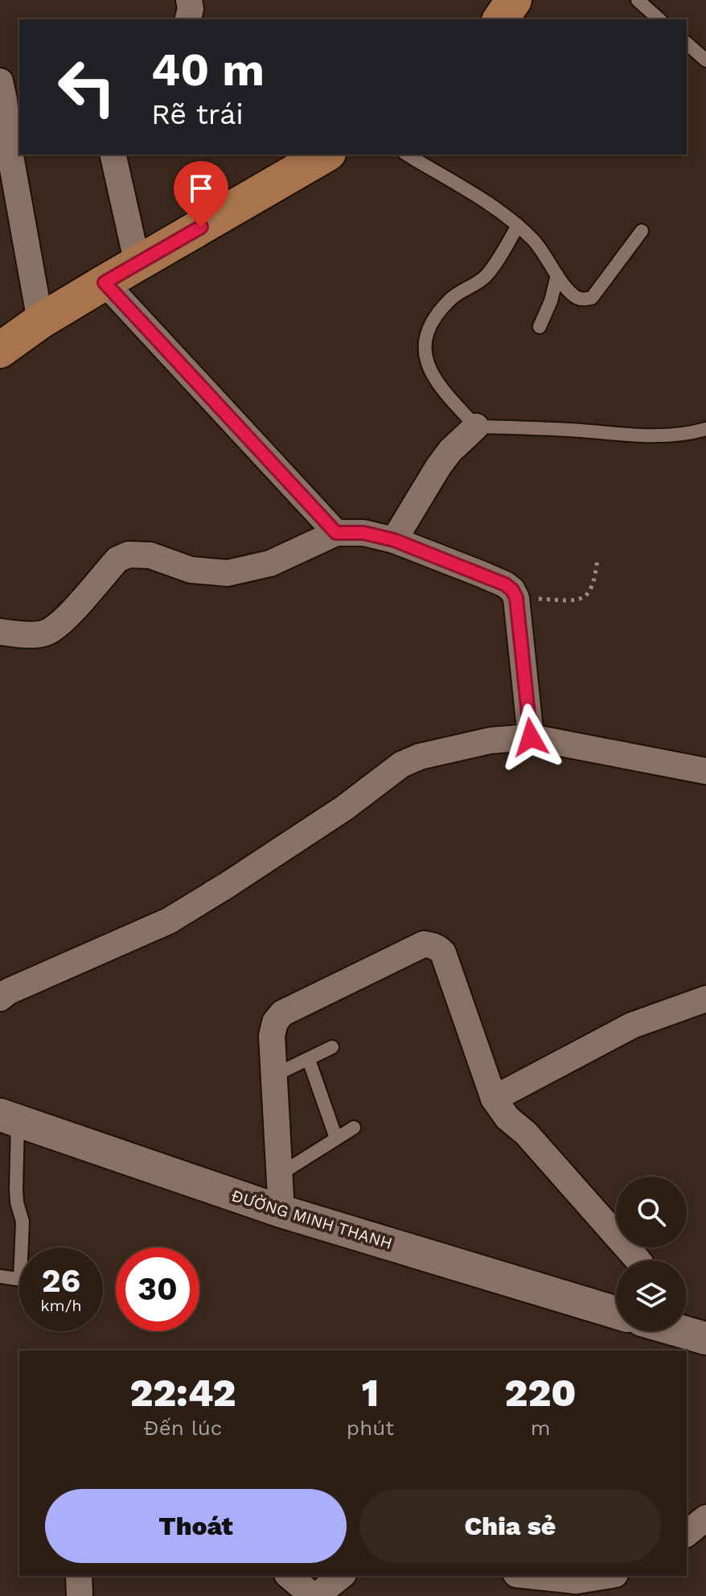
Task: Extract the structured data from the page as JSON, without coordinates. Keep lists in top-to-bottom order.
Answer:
{
  "streets": {
    "street": ["ĐƯỜNG MINH THANH"]
  },
  "page": {
    "turn": ["40 m", "Rẽ trái"],
    "speed": "26 km/h",
    "limit": "30",
    "eta": [
      "22:42",
      "Đến lúc",
      "1",
      "phút",
      "220",
      "m"
    ],
    "buttons": ["Thoát", "Chia sẻ"]
  }
}
